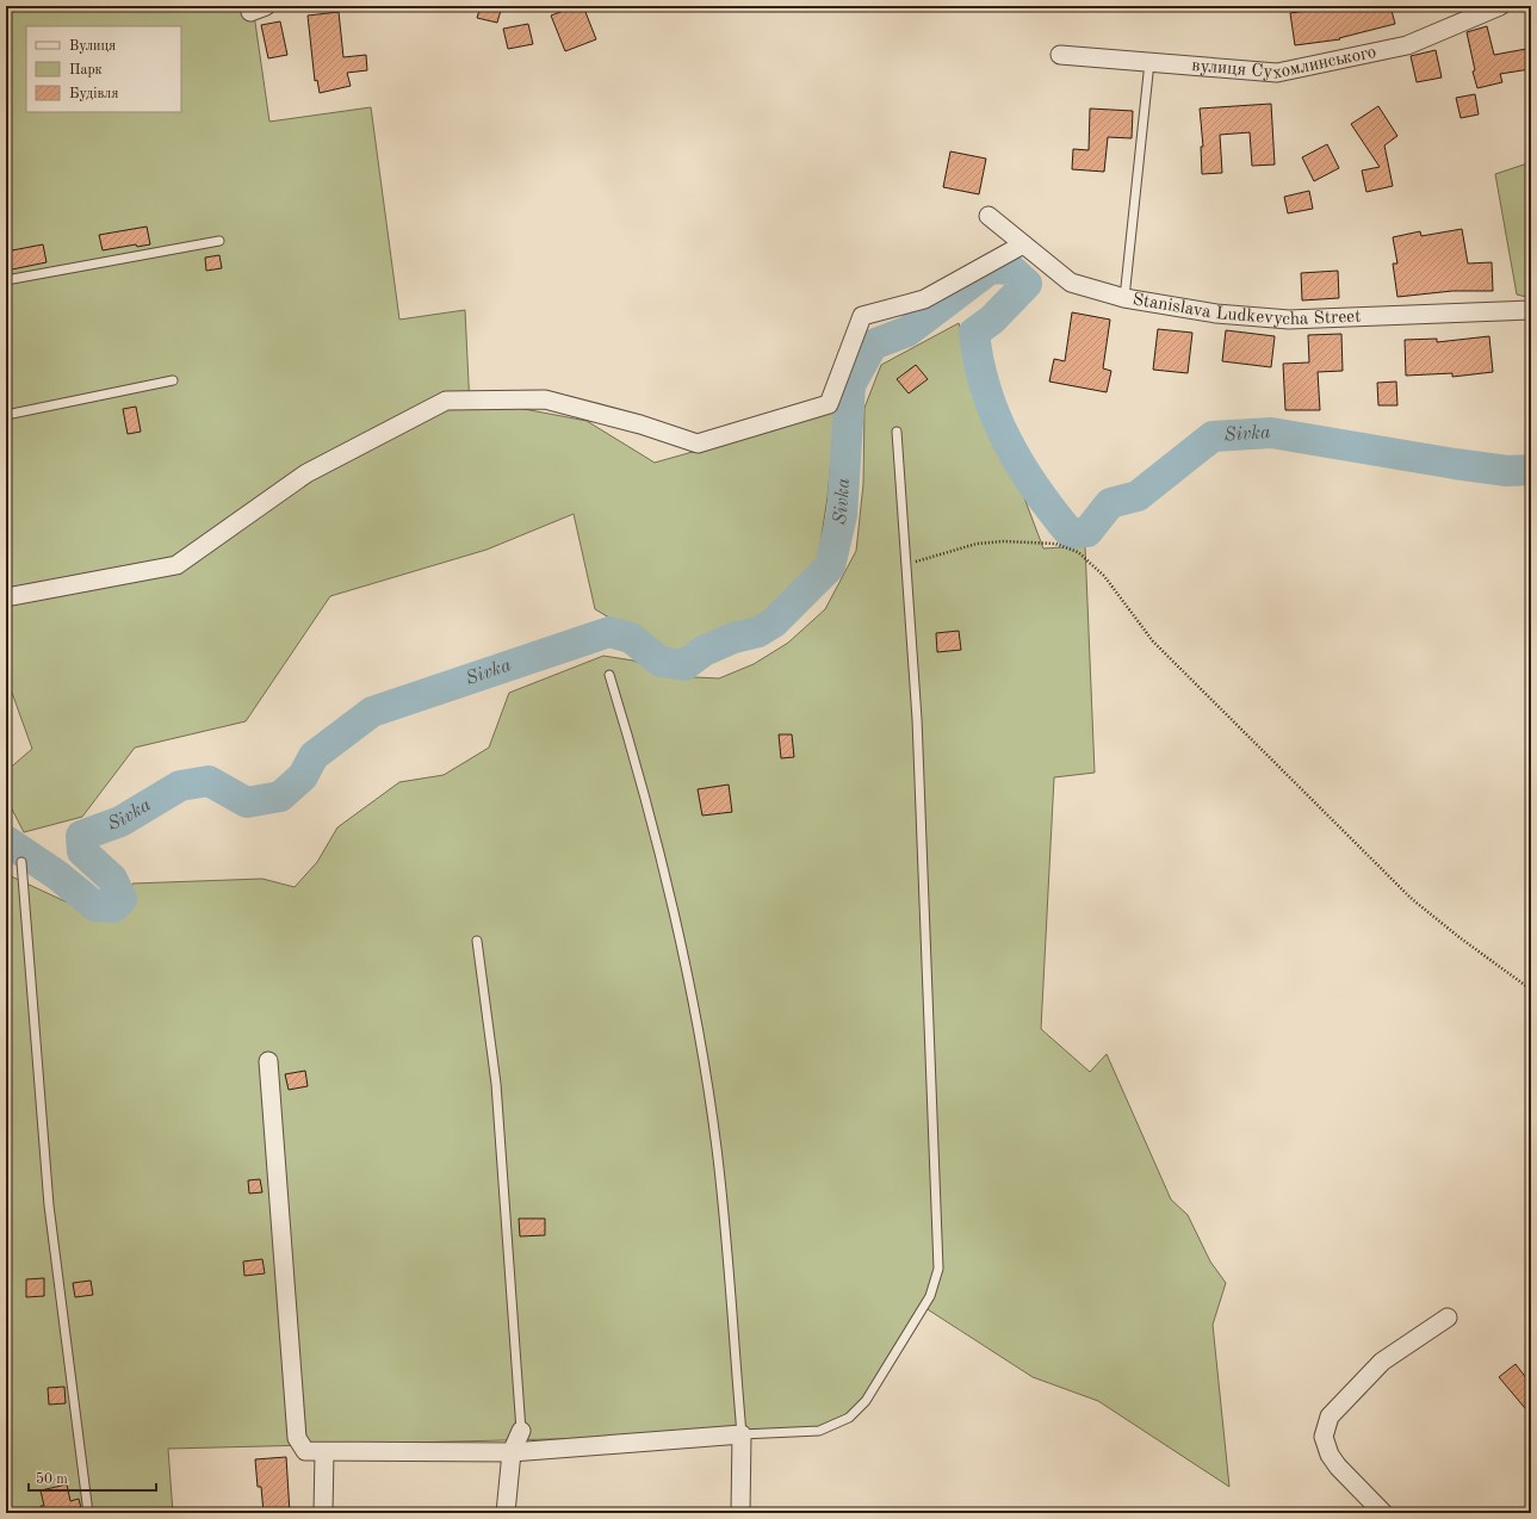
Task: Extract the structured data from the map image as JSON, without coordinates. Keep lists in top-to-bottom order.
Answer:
{
  "streets": {
    "street": ["вулиця Сухомлинського", "Stanislava Ludkevycha Street"]
  },
  "water": ["Sivka"],
  "legend": ["Вулиця", "Парк", "Будівля"],
  "scale_bar": "50 m"
}
